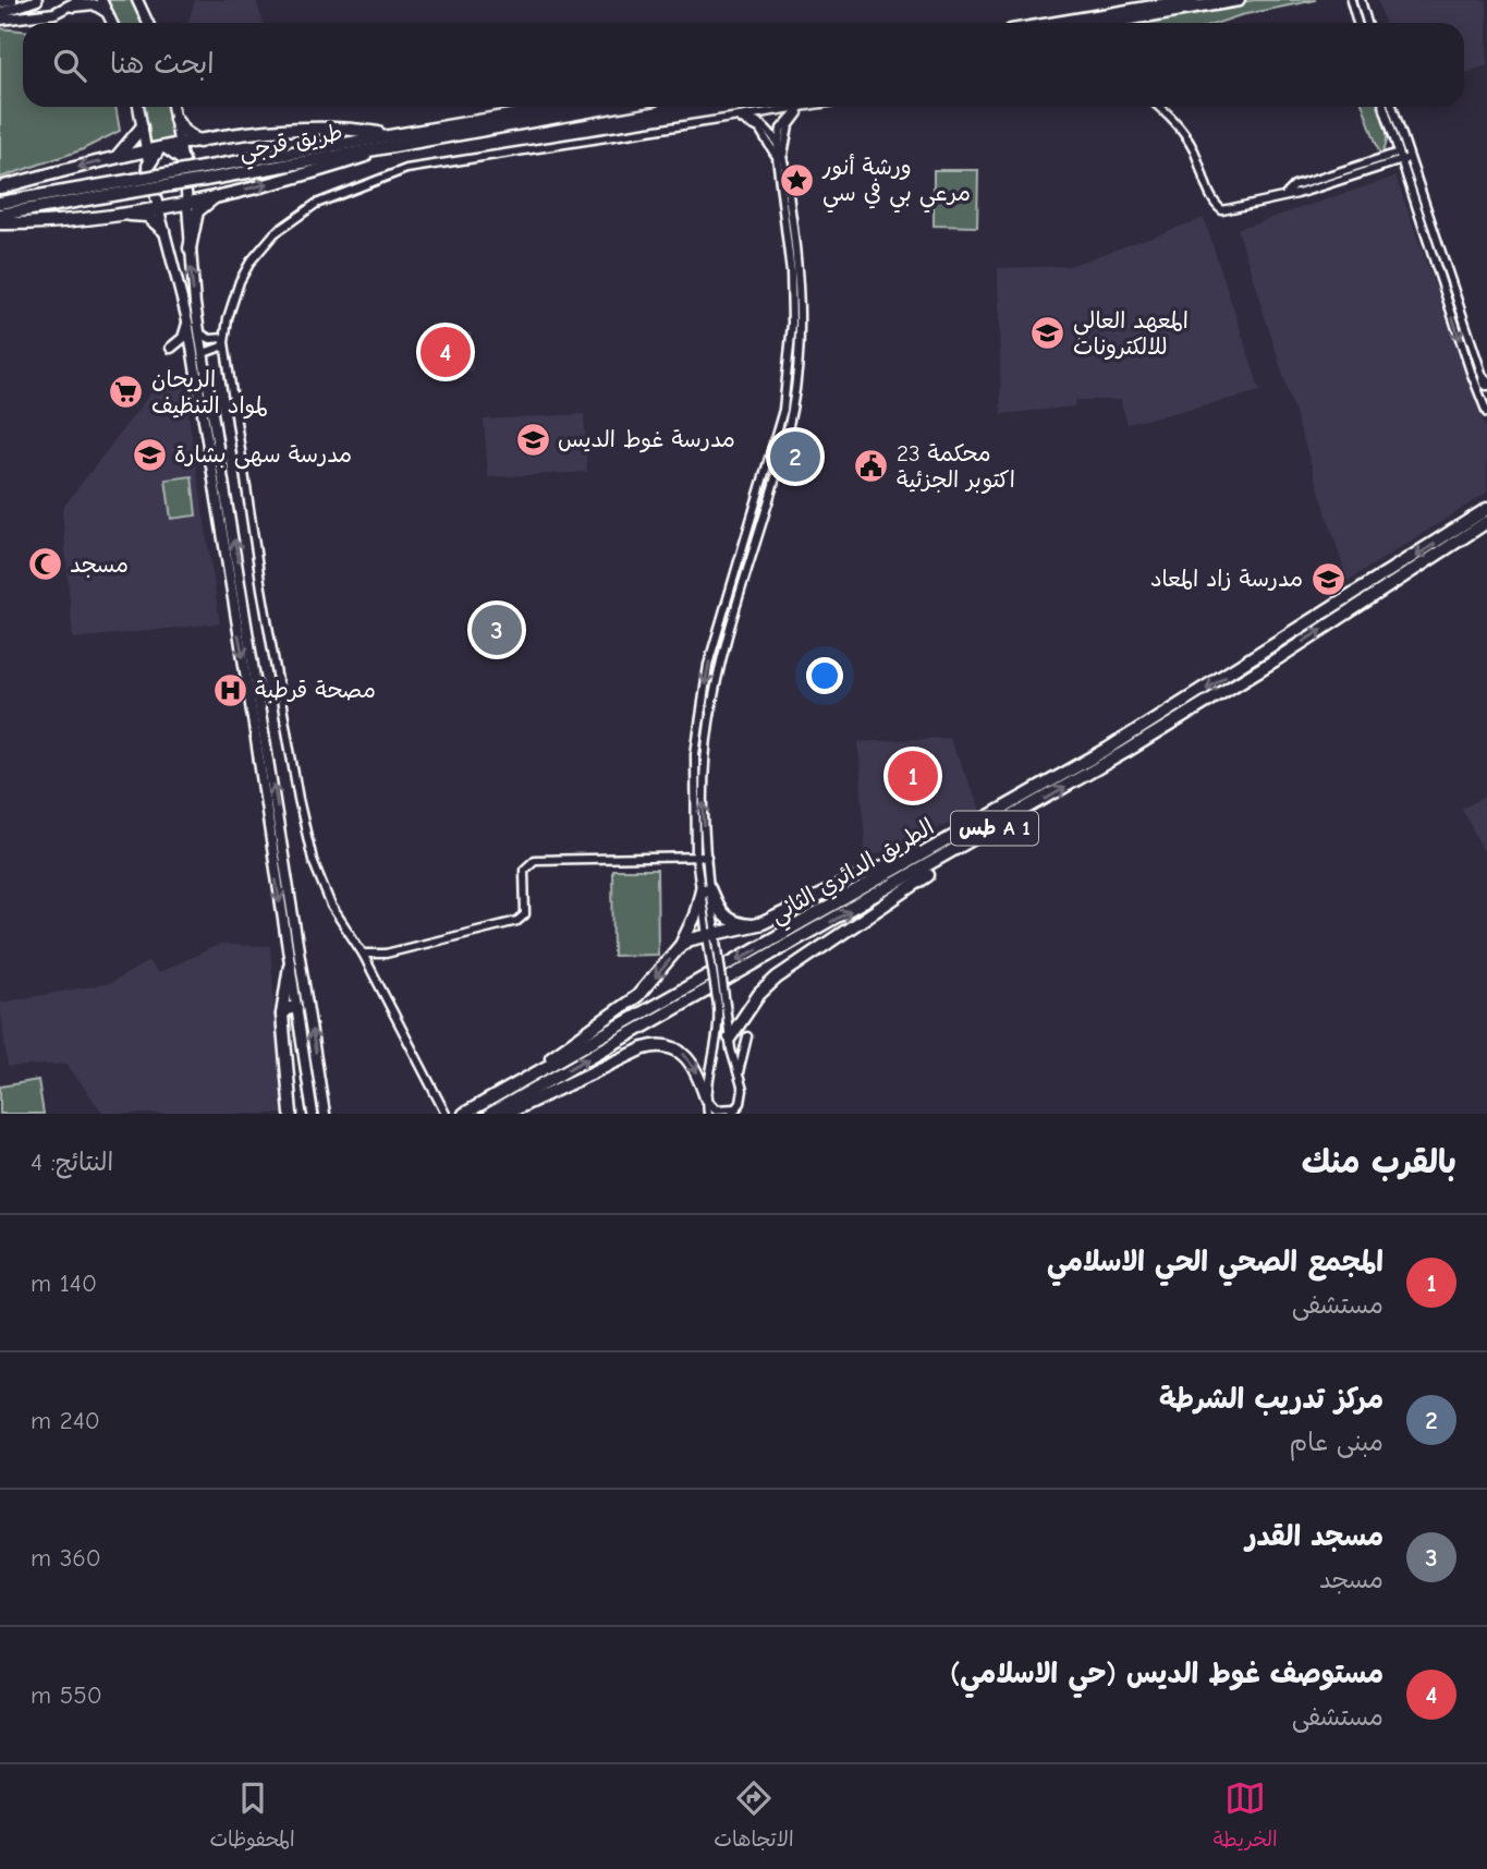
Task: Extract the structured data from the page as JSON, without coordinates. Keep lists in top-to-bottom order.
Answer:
{
  "streets": {
    "highway": ["طريق قرجي", "طس A 1", "الطريق الدائري الثاني"]
  },
  "places": {
    "place": ["ورشة أنور مرعي بي في سي"],
    "school or university": [
      "المعهد العالي للالكترونات",
      "مدرسة غوط الديس",
      "مدرسة سهى بشارة",
      "مدرسة زاد المعاد"
    ],
    "supermarket": ["الريحان لمواد التنظيف"],
    "public building": ["محكمة 23 اكتوبر الجزئية"],
    "mosque": ["مسجد"],
    "hospital": ["مصحة قرطبة"]
  },
  "page": {
    "search": "ابحث هنا",
    "pins": [
      "4",
      "2",
      "3",
      "1"
    ],
    "heading": ["بالقرب منك", "النتائج: 4"],
    "list": [
      {
        "mark": "1",
        "name": "المجمع الصحي الحي الاسلامي",
        "note": "مستشفى",
        "value": "140 m"
      },
      {
        "mark": "2",
        "name": "مركز تدريب الشرطة",
        "note": "مبنى عام",
        "value": "240 m"
      },
      {
        "mark": "3",
        "name": "مسجد القدر",
        "note": "مسجد",
        "value": "360 m"
      },
      {
        "mark": "4",
        "name": "مستوصف غوط الديس (حي الاسلامي)",
        "note": "مستشفى",
        "value": "550 m"
      }
    ],
    "nav": ["الخريطة", "الاتجاهات", "المحفوظات"]
  }
}
